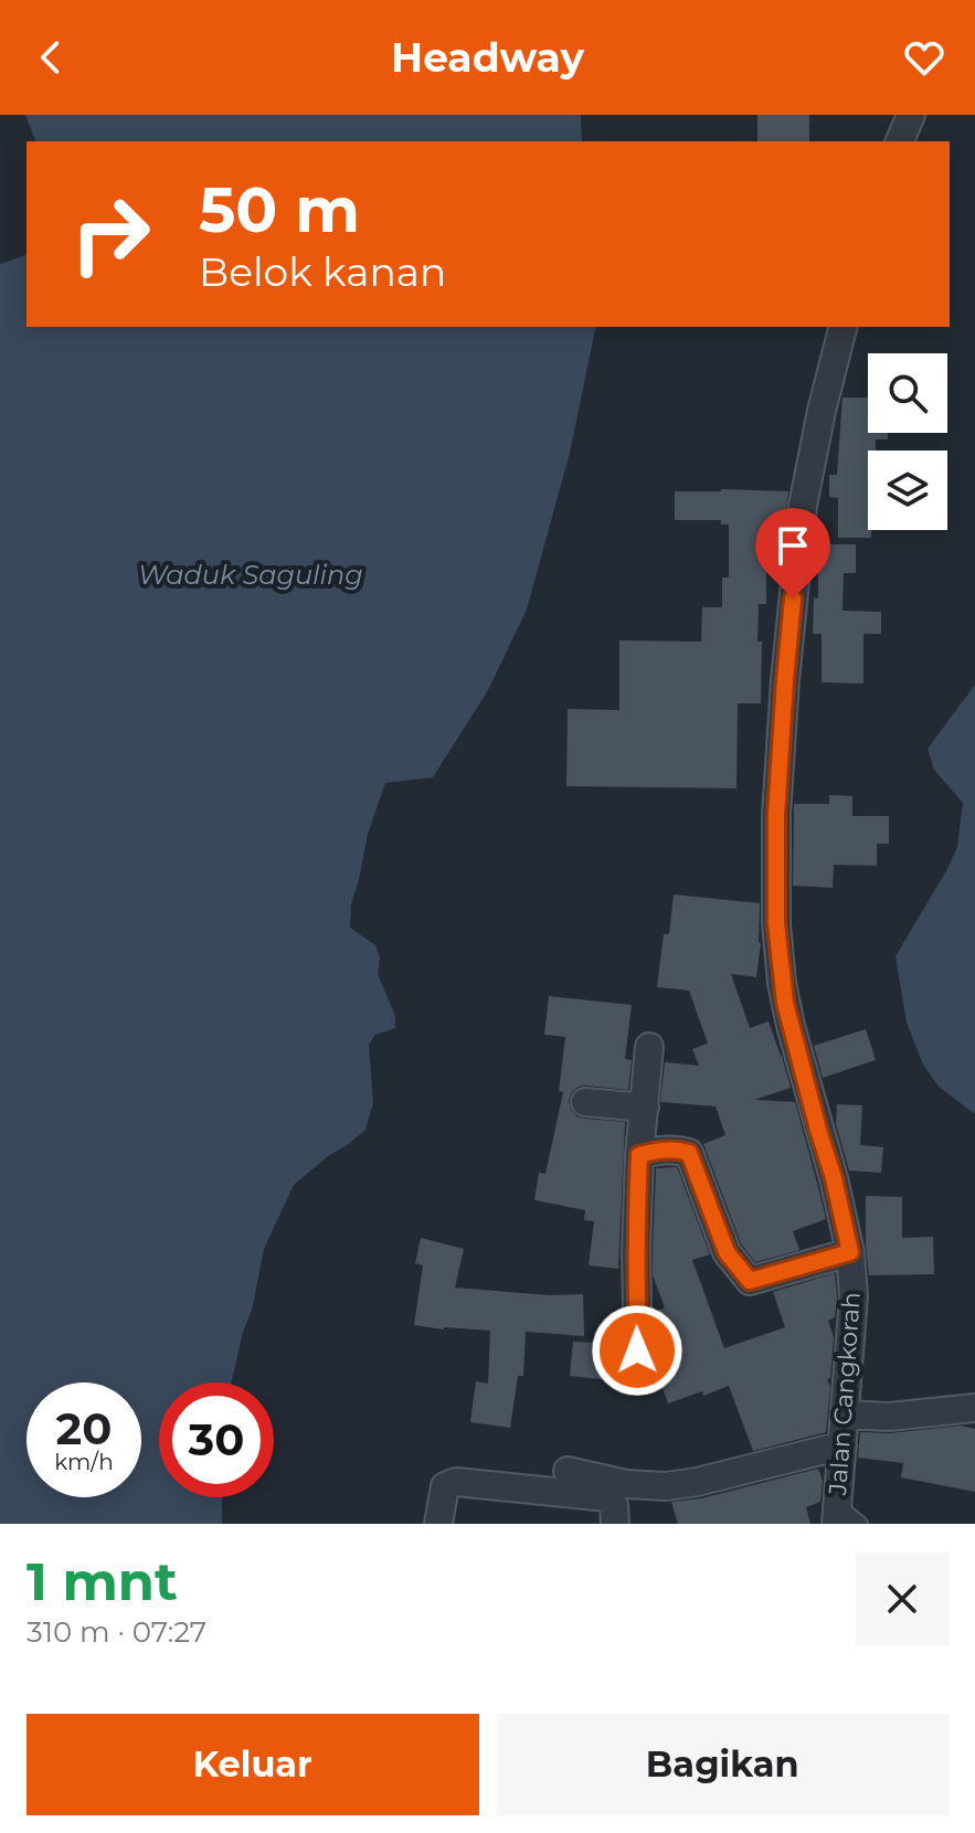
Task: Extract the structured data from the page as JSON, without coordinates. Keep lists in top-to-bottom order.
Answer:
{
  "streets": {
    "street": ["Jalan Cangkorah"]
  },
  "water": ["Waduk Saguling"],
  "page": {
    "header": "Headway",
    "turn": ["50 m", "Belok kanan"],
    "speed": "20 km/h",
    "limit": "30",
    "heading": ["1 mnt", "310 m · 07:27"],
    "buttons": ["Keluar", "Bagikan"]
  }
}
